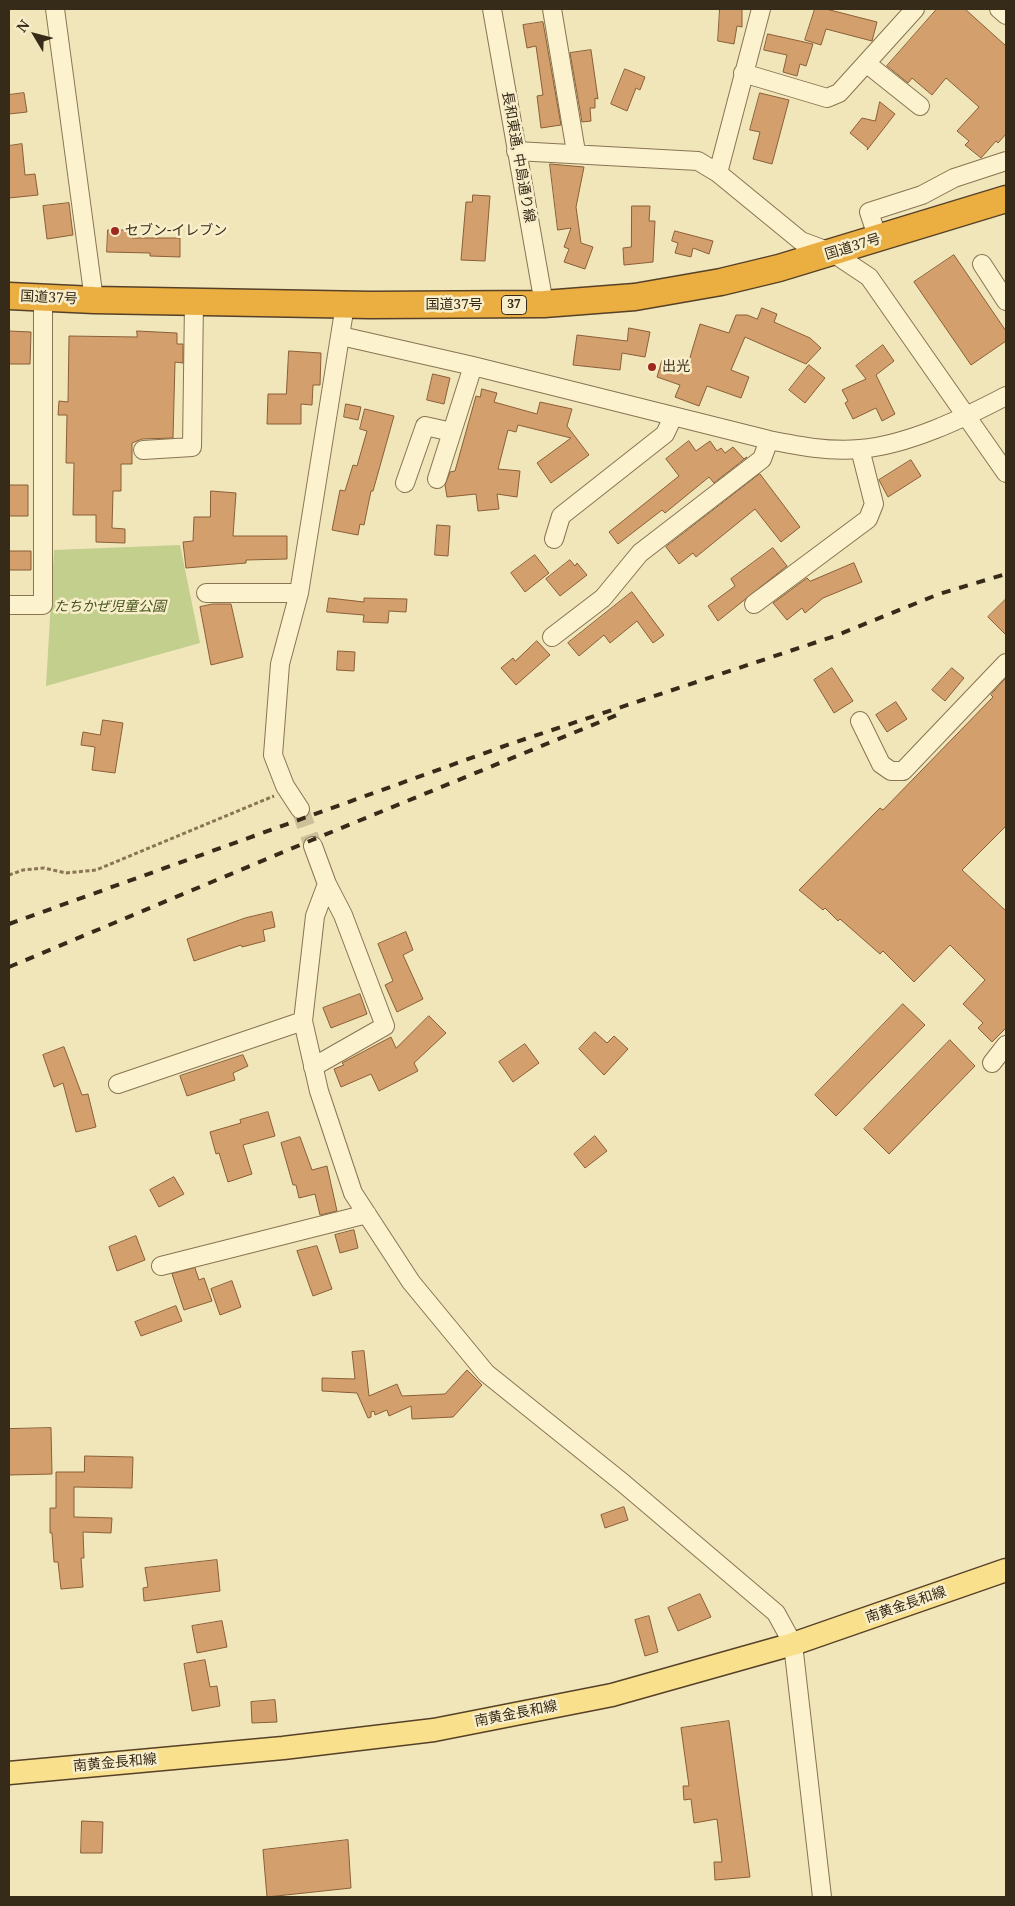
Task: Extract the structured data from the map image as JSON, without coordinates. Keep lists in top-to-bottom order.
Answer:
{
  "streets": {
    "highway": ["国道37号", "37"],
    "main road": ["南黄金長和線"],
    "street": ["長和東通, 中島通り線"]
  },
  "crossings": [
    ["長和東通, 中島通り線", "国道37号"]
  ],
  "parks": ["たちかぜ児童公園"],
  "places": ["セブン-イレブン", "出光"],
  "north": "top left"
}
